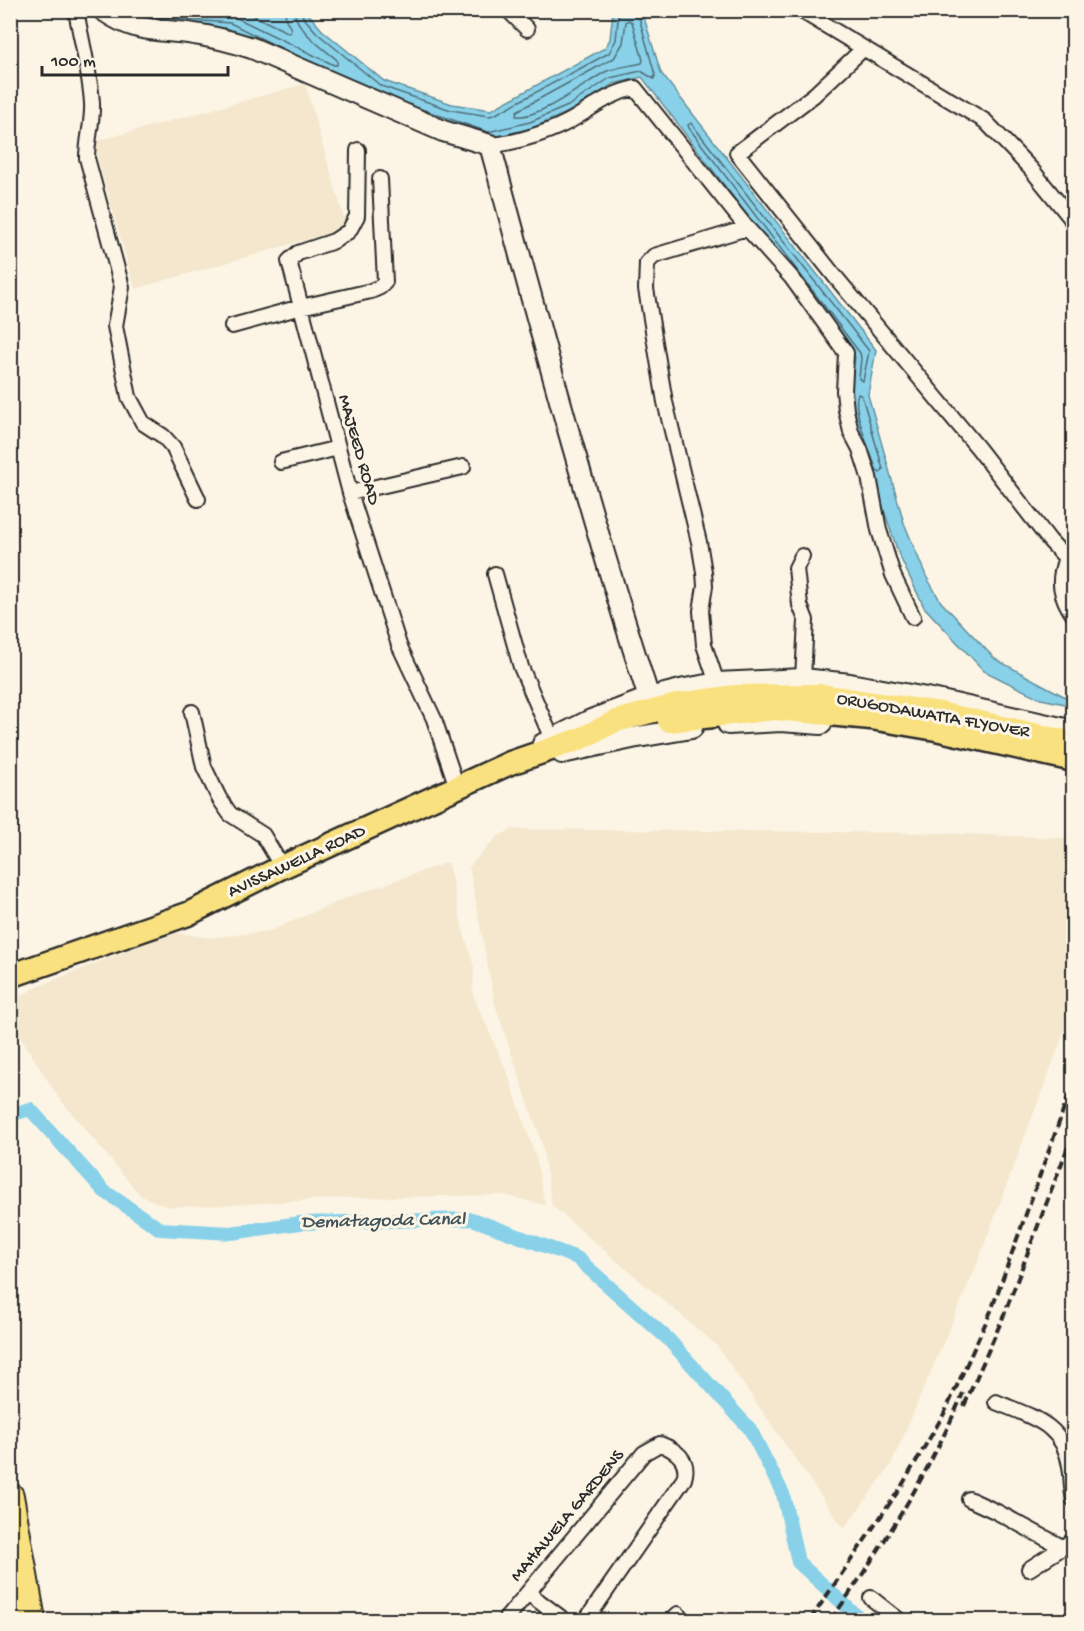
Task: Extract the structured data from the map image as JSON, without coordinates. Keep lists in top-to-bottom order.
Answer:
{
  "streets": {
    "main road": ["ORUGODAWATTA FLYOVER", "AVISSAWELLA ROAD"],
    "street": ["MAJEED ROAD", "MAHAWELA GARDENS"]
  },
  "crossings": [
    ["MAJEED ROAD", "AVISSAWELLA ROAD"],
    ["ORUGODAWATTA FLYOVER", "AVISSAWELLA ROAD"]
  ],
  "water": ["Dematagoda Canal"],
  "scale_bar": "100 m"
}
